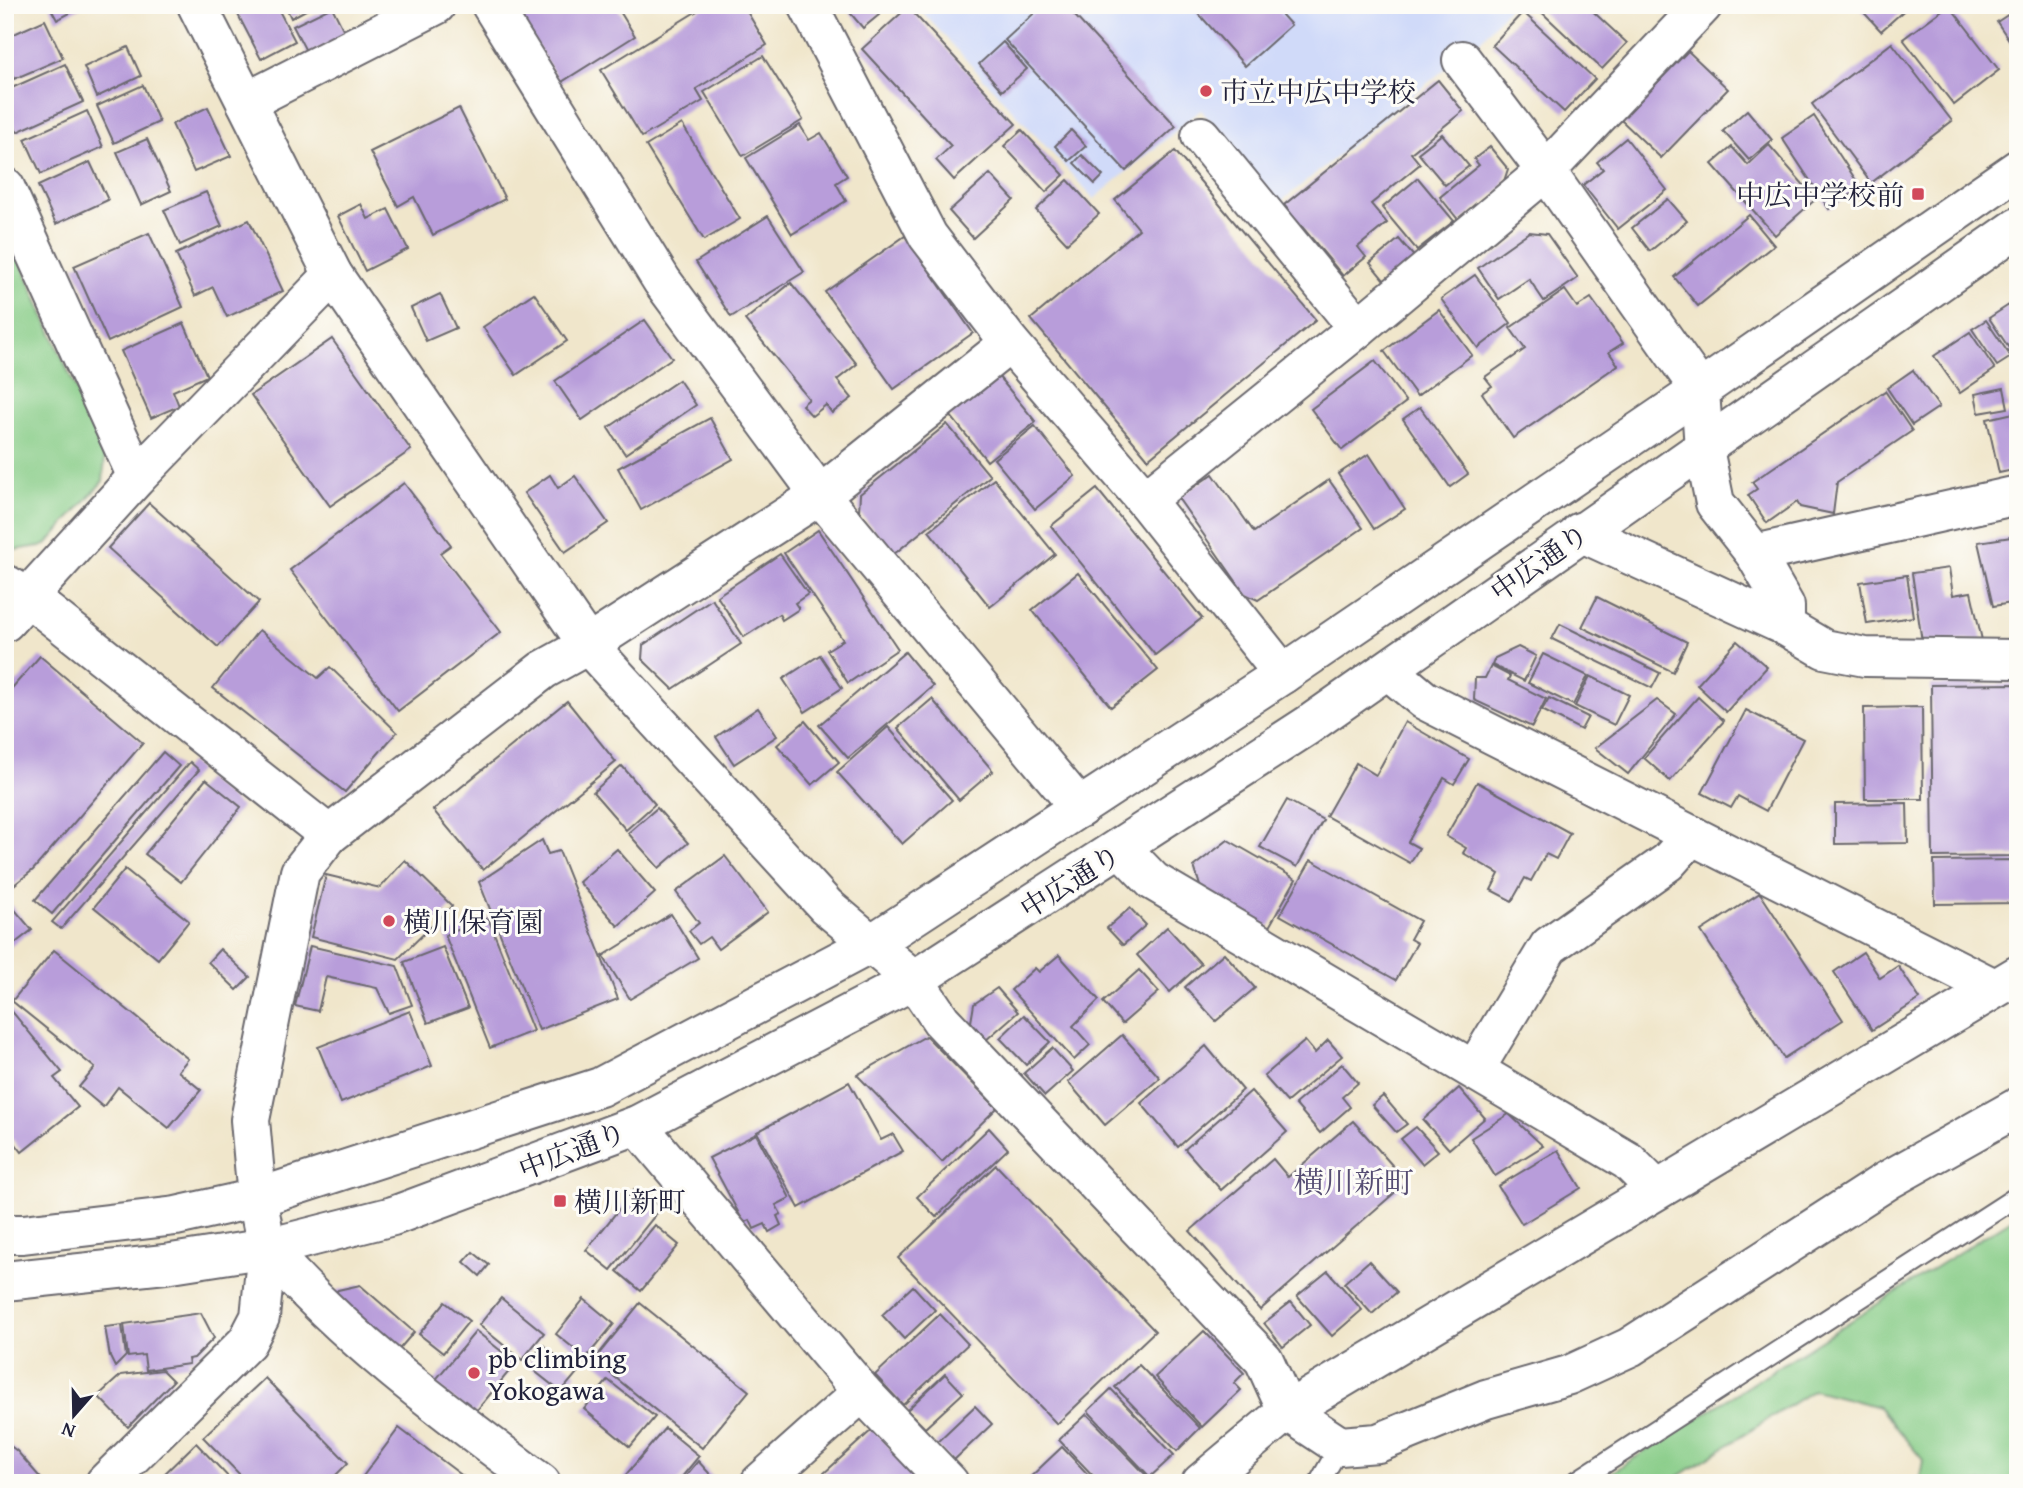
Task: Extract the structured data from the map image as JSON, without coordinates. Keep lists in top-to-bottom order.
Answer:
{
  "streets": {
    "street": ["中広通り"]
  },
  "districts": ["横川新町"],
  "places": {
    "other": ["市立中広中学校", "横川保育園", "pb climbing Yokogawa"],
    "transit": ["中広中学校前", "横川新町"]
  },
  "north": "bottom"
}
